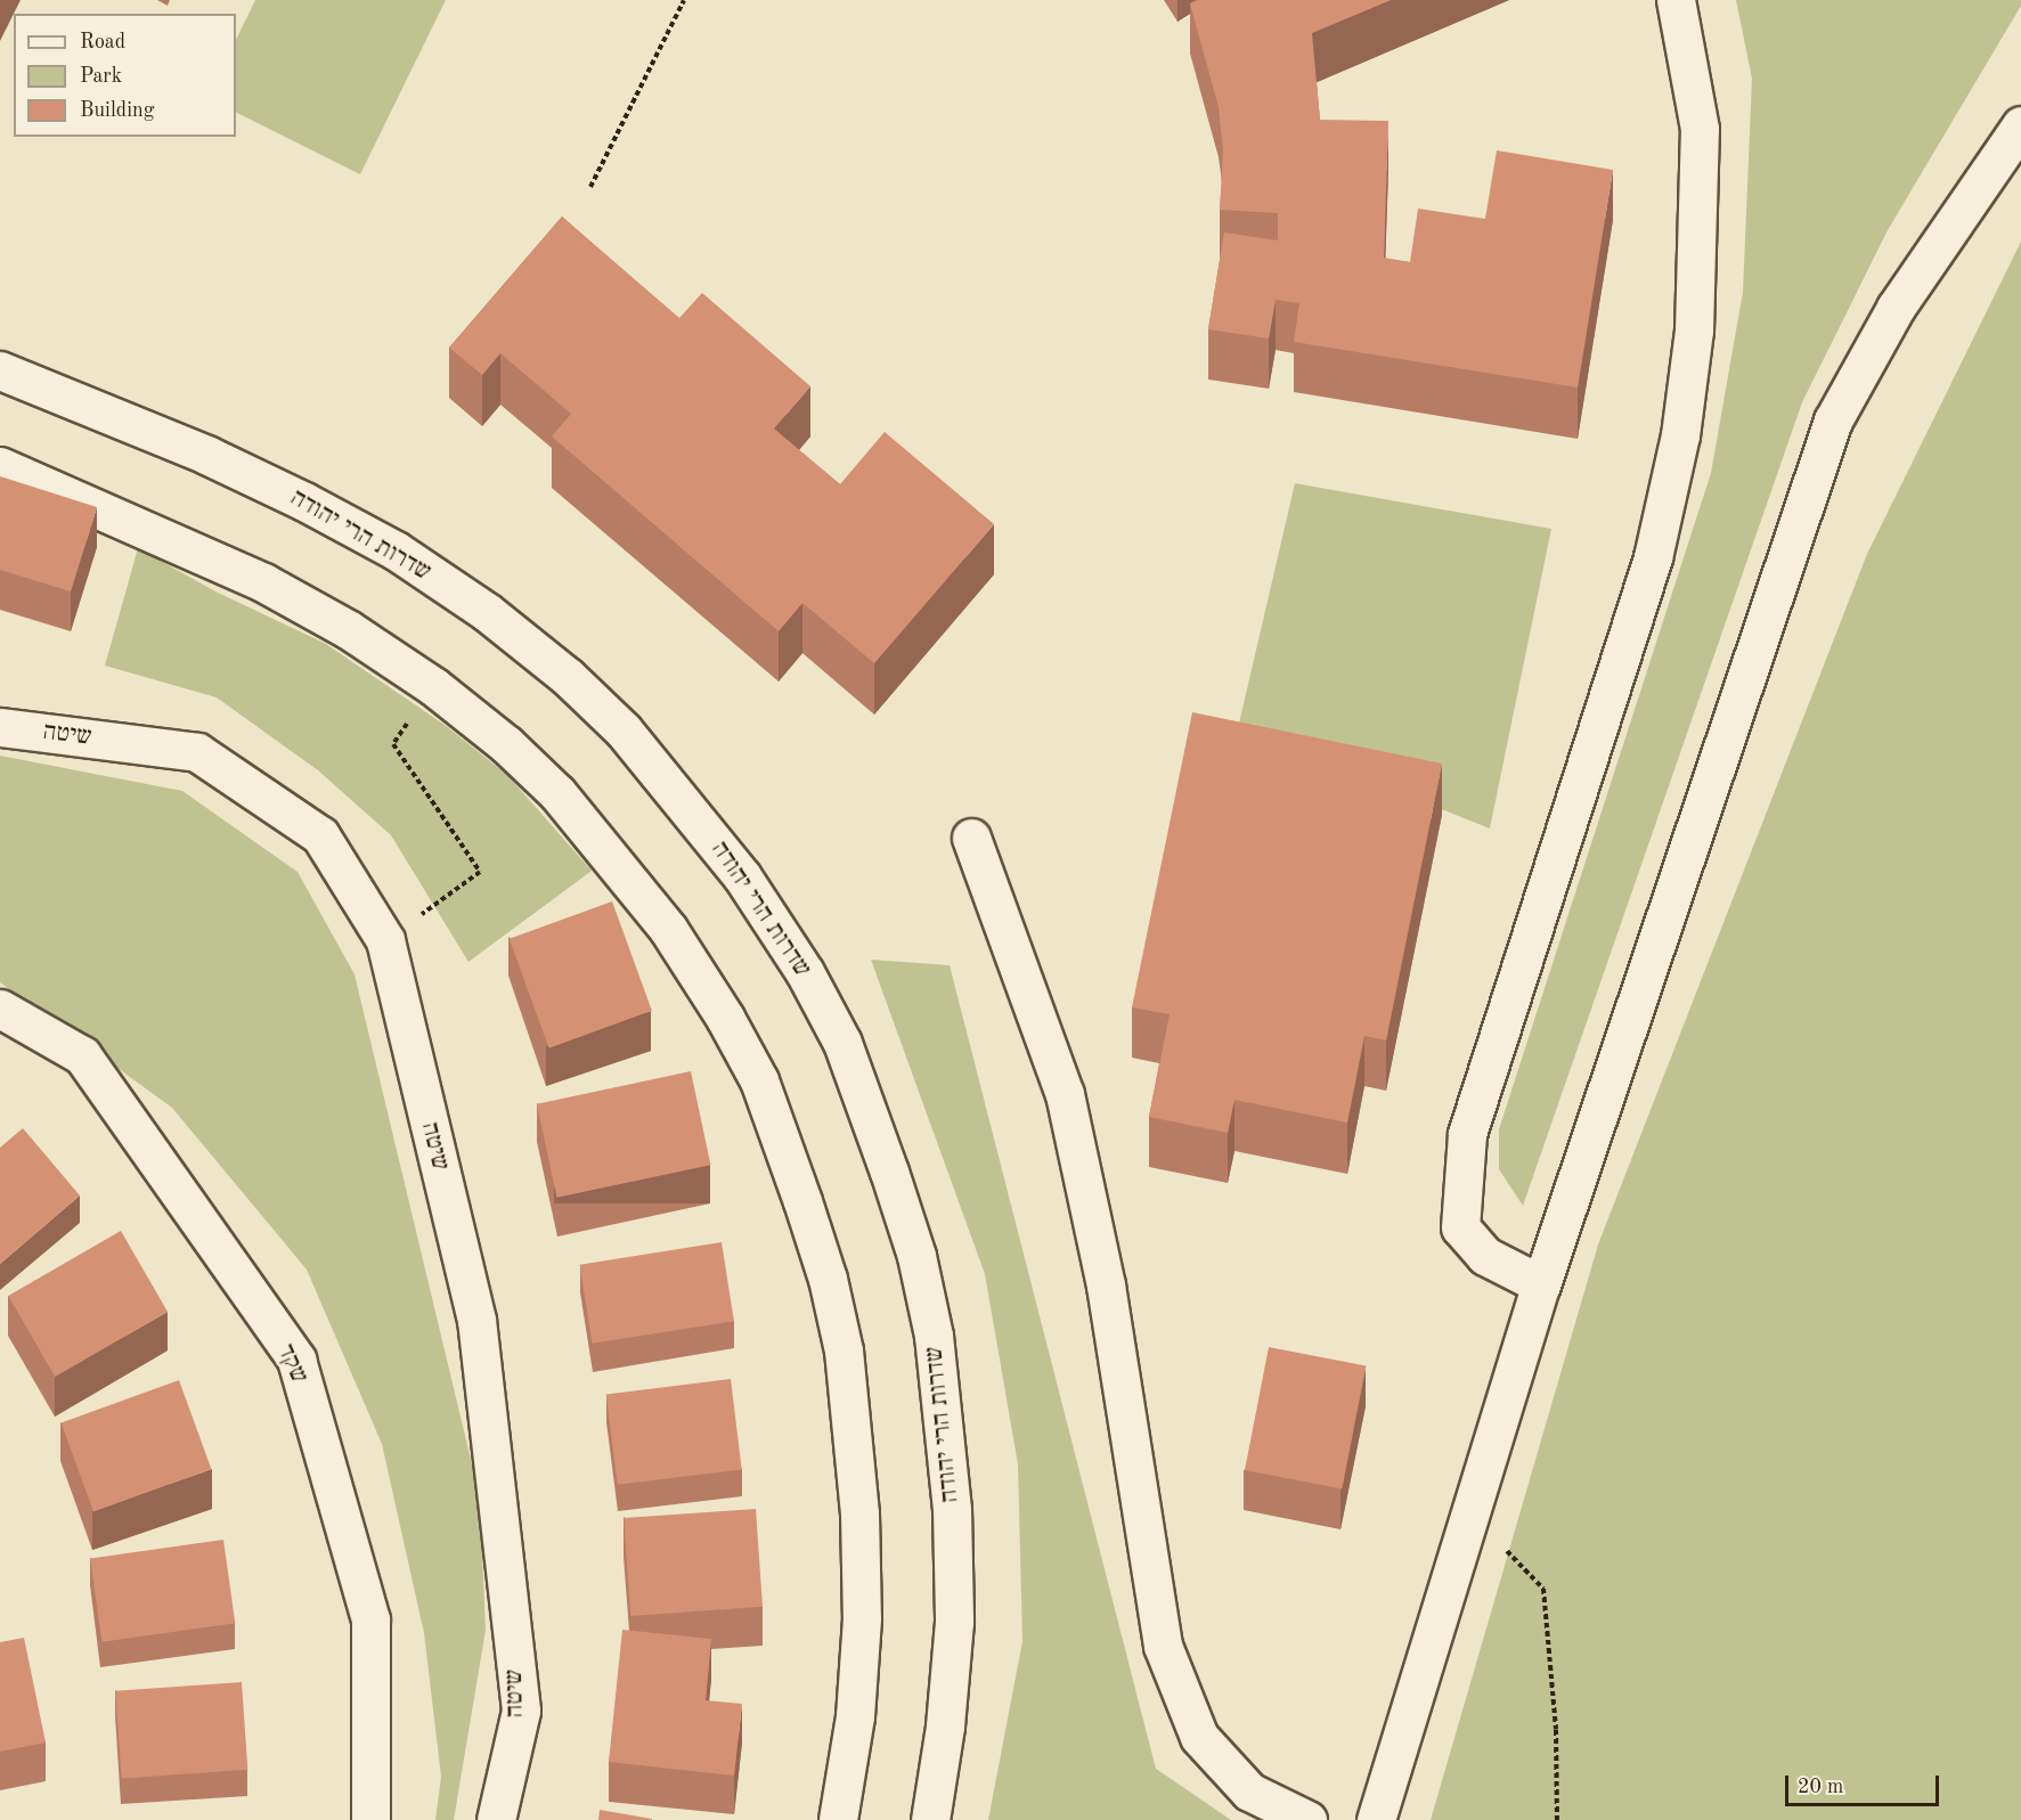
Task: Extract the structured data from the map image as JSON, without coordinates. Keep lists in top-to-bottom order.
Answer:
{
  "streets": {
    "street": ["שדרות הרי יהודה", "שיטה", "שקד"]
  },
  "legend": ["Road", "Park", "Building"],
  "scale_bar": "20 m"
}
